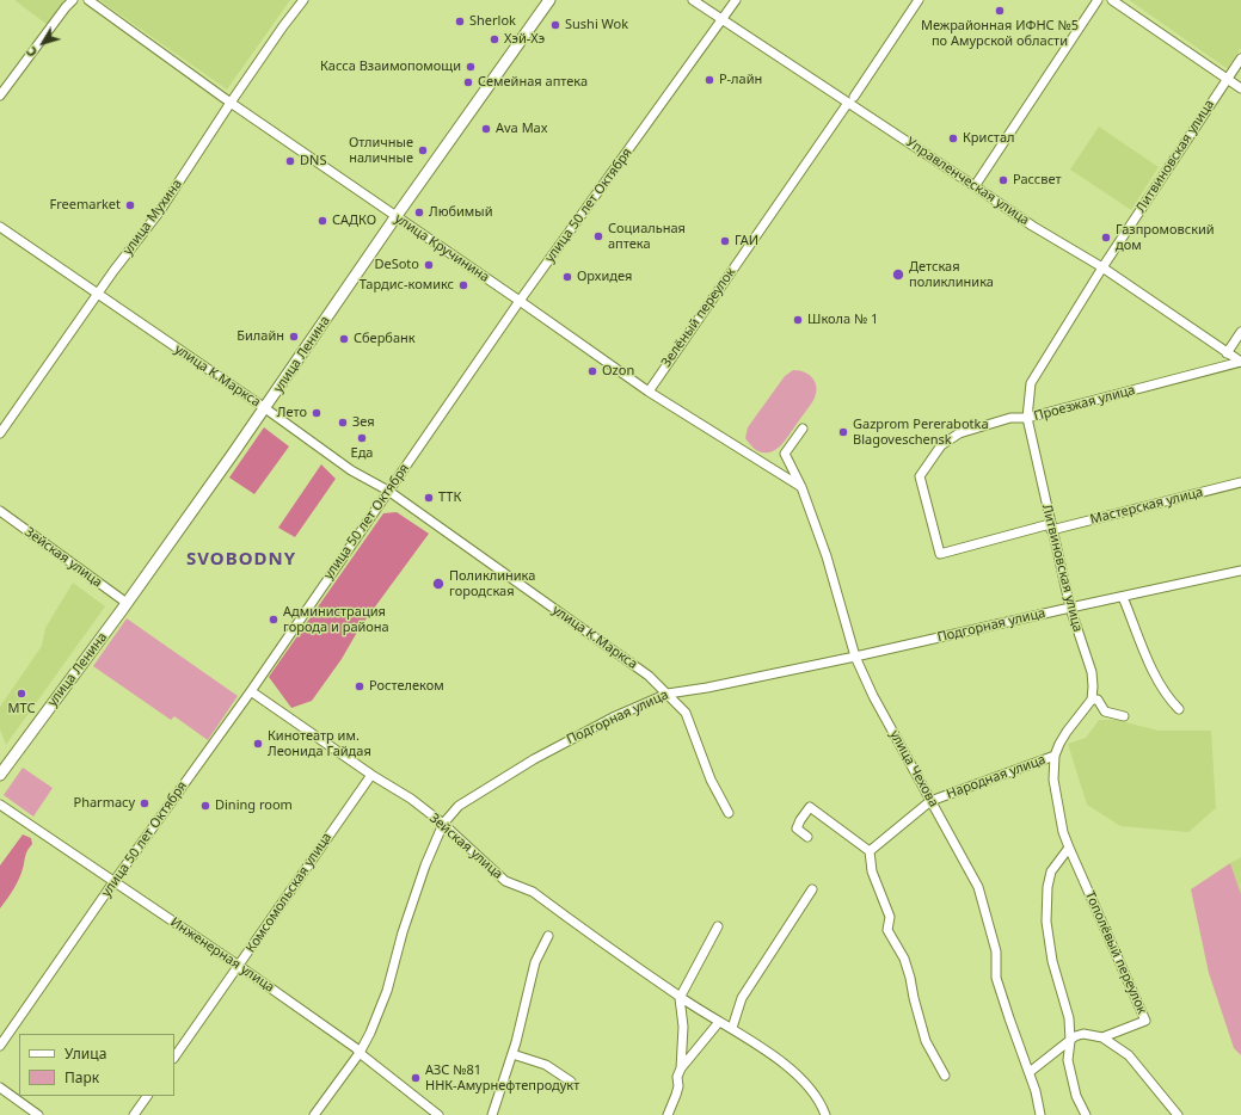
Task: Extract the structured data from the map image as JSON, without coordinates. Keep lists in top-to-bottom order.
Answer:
{
  "streets": {
    "main road": ["улица Ленина"],
    "street": [
      "Литвиновская улица",
      "Управленческая улица",
      "улица 50 лет Октября",
      "улица Мухина",
      "улица Кручинина",
      "Зелёный переулок",
      "улица К.Маркса",
      "Проезжая улица",
      "Мастерская улица",
      "Зейская улица",
      "Подгорная улица",
      "улица Чехова",
      "Народная улица",
      "Комсомольская улица",
      "Тополёвый переулок",
      "Инженерная улица"
    ]
  },
  "crossings": [
    ["Литвиновская улица", "Управленческая улица"],
    ["Литвиновская улица", "Проезжая улица"],
    ["Литвиновская улица", "Мастерская улица"],
    ["Литвиновская улица", "Подгорная улица"],
    ["Управленческая улица", "улица 50 лет Октября"],
    ["Управленческая улица", "Зелёный переулок"],
    ["Управленческая улица", "Проезжая улица"],
    ["улица 50 лет Октября", "улица Кручинина"],
    ["улица 50 лет Октября", "улица К.Маркса"],
    ["улица 50 лет Октября", "Зейская улица"],
    ["улица 50 лет Октября", "Инженерная улица"],
    ["улица Мухина", "улица Кручинина"],
    ["улица Мухина", "улица К.Маркса"],
    ["улица Кручинина", "Зелёный переулок"],
    ["улица Кручинина", "улица Ленина"],
    ["улица Кручинина", "улица Чехова"],
    ["улица Ленина", "улица К.Маркса"],
    ["улица Ленина", "Зейская улица"],
    ["улица К.Маркса", "Подгорная улица"],
    ["Проезжая улица", "Мастерская улица"],
    ["Зейская улица", "Подгорная улица"],
    ["Зейская улица", "Комсомольская улица"],
    ["Подгорная улица", "улица Чехова"],
    ["Подгорная улица", "Инженерная улица"],
    ["улица Чехова", "Народная улица"],
    ["Комсомольская улица", "Инженерная улица"]
  ],
  "districts": ["SVOBODNY"],
  "places": [
    "Межрайонная ИФНС №5 по Амурской области",
    "Sherlok",
    "Sushi Wok",
    "Хэй-Хэ",
    "Касса Взаимопомощи",
    "Р-лайн",
    "Семейная аптека",
    "Ava Max",
    "Кристал",
    "Отличные наличные",
    "DNS",
    "Рассвет",
    "Freemarket",
    "Любимый",
    "САДКО",
    "Социальная аптека",
    "Газпромовский дом",
    "ГАИ",
    "DeSoto",
    "Детская поликлиника",
    "Орхидея",
    "Тардис-комикс",
    "Школа № 1",
    "Билайн",
    "Сбербанк",
    "Ozon",
    "Лето",
    "Зея",
    "Gazprom Pererabotka Blagoveschensk",
    "Еда",
    "ТТК",
    "Поликлиника городская",
    "Администрация города и района",
    "Ростелеком",
    "МТС",
    "Кинотеатр им. Леонида Гайдая",
    "Pharmacy",
    "Dining room",
    "АЗС №81 ННК-Амурнефтепродукт"
  ],
  "legend": ["Улица", "Парк"],
  "north": "bottom left"
}
